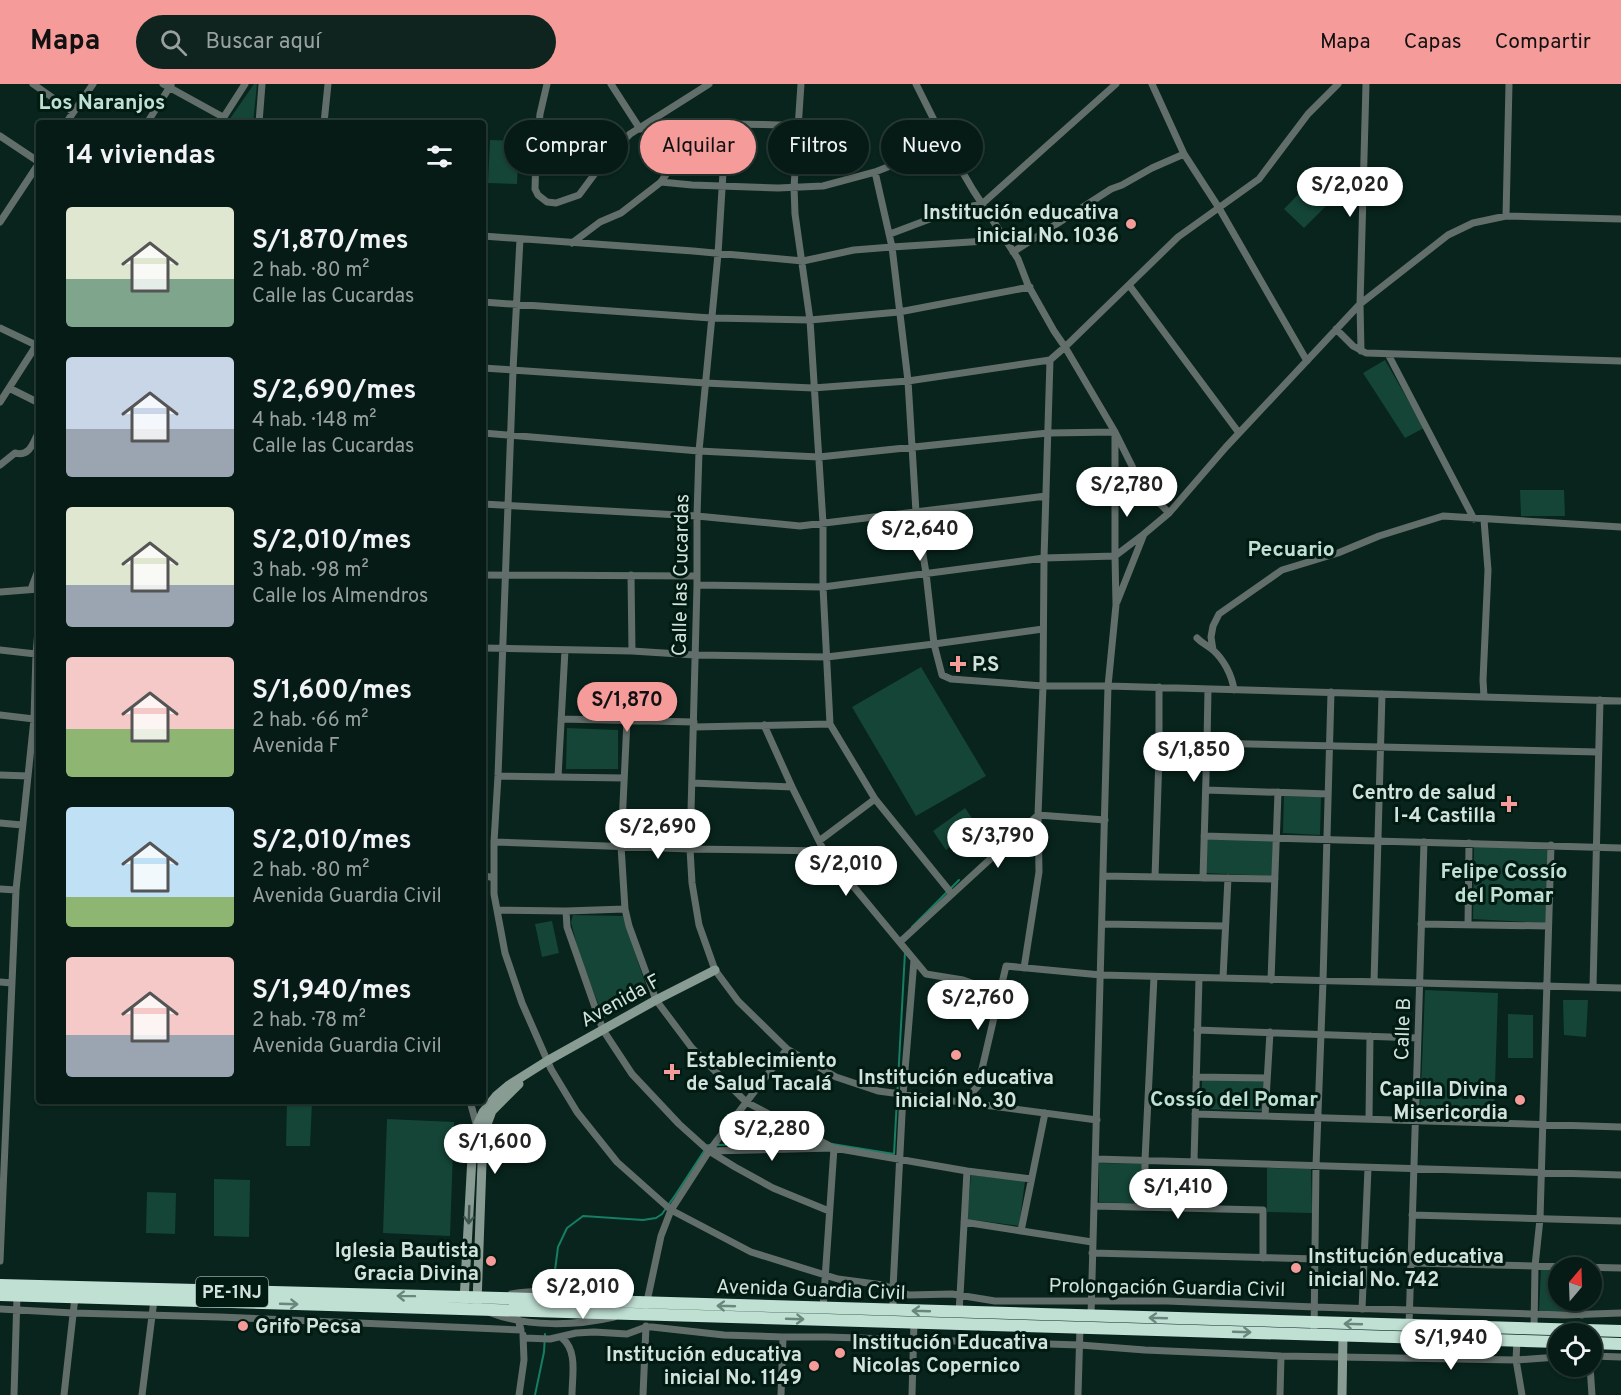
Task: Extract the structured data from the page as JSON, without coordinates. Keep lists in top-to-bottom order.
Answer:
{
  "streets": {
    "highway": ["Avenida Guardia Civil", "PE-1NJ"],
    "street": [
      "Calle las Cucardas",
      "Avenida F",
      "Calle B",
      "Prolongación Guardia Civil"
    ]
  },
  "crossings": [
    ["Calle las Cucardas", "Avenida F"],
    ["Avenida F", "Prolongación Guardia Civil"],
    ["Avenida F", "Avenida Guardia Civil"],
    ["Calle B", "Prolongación Guardia Civil"],
    ["Calle B", "Avenida Guardia Civil"]
  ],
  "districts": [
    "Los Naranjos",
    "Pecuario",
    "Felipe Cossío del Pomar",
    "Cossío del Pomar"
  ],
  "places": {
    "other": [
      "Institución educativa inicial No. 1036",
      "Institución educativa inicial No. 30",
      "Capilla Divina Misericordia",
      "Iglesia Bautista Gracia Divina",
      "Institución educativa inicial No. 742",
      "Grifo Pecsa",
      "Institución Educativa Nicolas Copernico",
      "Institución educativa inicial No. 1149"
    ],
    "health": ["P.S", "Centro de salud I-4 Castilla", "Establecimiento de Salud Tacalá"]
  },
  "north": "top",
  "page": {
    "header": "Mapa",
    "search": "Buscar aquí",
    "nav": ["Mapa", "Capas", "Compartir"],
    "chip": [
      "Comprar",
      "Alquilar",
      "Filtros",
      "Nuevo"
    ],
    "heading": "14 viviendas",
    "price": [
      "S/2,020",
      "S/2,780",
      "S/2,640",
      "S/1,870",
      "S/1,850",
      "S/2,690",
      "S/3,790",
      "S/2,010",
      "S/2,760",
      "S/2,280",
      "S/1,600",
      "S/1,410",
      "S/2,010",
      "S/1,940"
    ],
    "list": [
      {
        "name": "S/1,870/mes",
        "note": "2 hab. · 80 m² · Calle las Cucardas"
      },
      {
        "name": "S/2,690/mes",
        "note": "4 hab. · 148 m² · Calle las Cucardas"
      },
      {
        "name": "S/2,010/mes",
        "note": "3 hab. · 98 m² · Calle los Almendros"
      },
      {
        "name": "S/1,600/mes",
        "note": "2 hab. · 66 m² · Avenida F"
      },
      {
        "name": "S/2,010/mes",
        "note": "2 hab. · 80 m² · Avenida Guardia Civil"
      },
      {
        "name": "S/1,940/mes",
        "note": "2 hab. · 78 m² · Avenida Guardia Civil"
      }
    ]
  }
}
